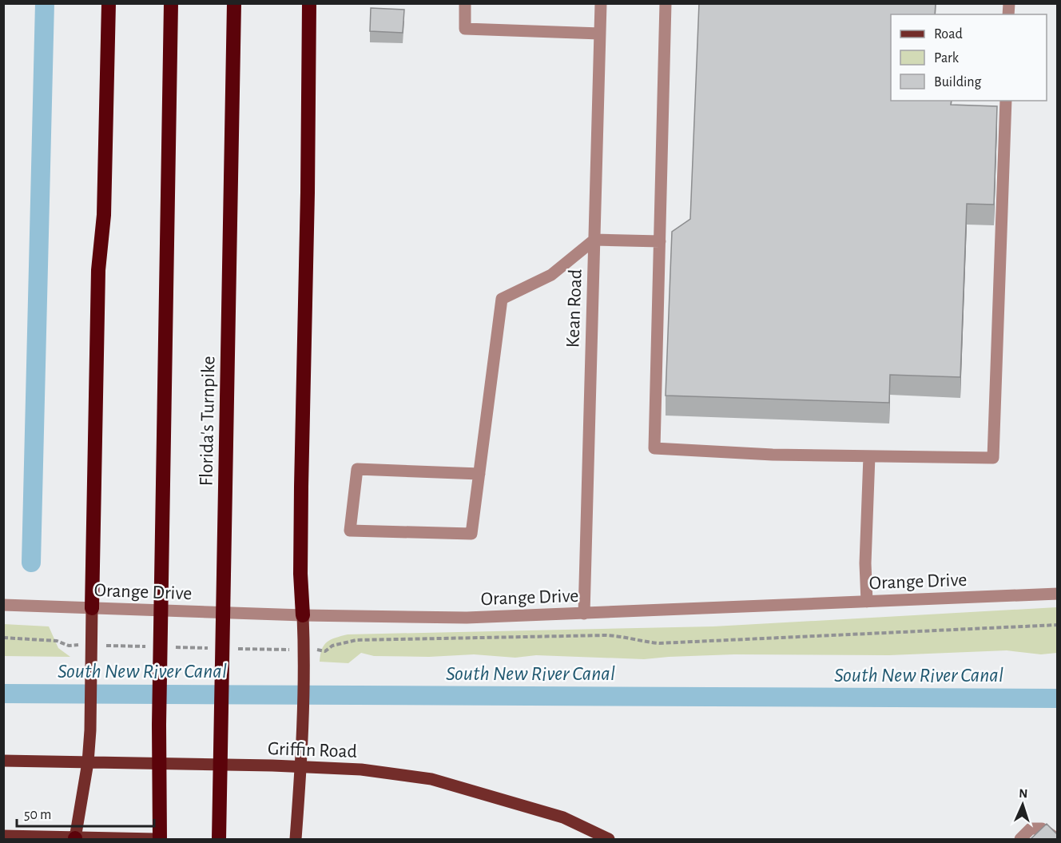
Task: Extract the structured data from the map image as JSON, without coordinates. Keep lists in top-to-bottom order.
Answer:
{
  "streets": {
    "highway": ["Florida's Turnpike"],
    "main road": ["Griffin Road"],
    "street": ["Kean Road", "Orange Drive"]
  },
  "crossings": [
    ["Kean Road", "Orange Drive"]
  ],
  "water": ["South New River Canal"],
  "legend": ["Road", "Park", "Building"],
  "scale_bar": "50 m",
  "north": "top"
}
